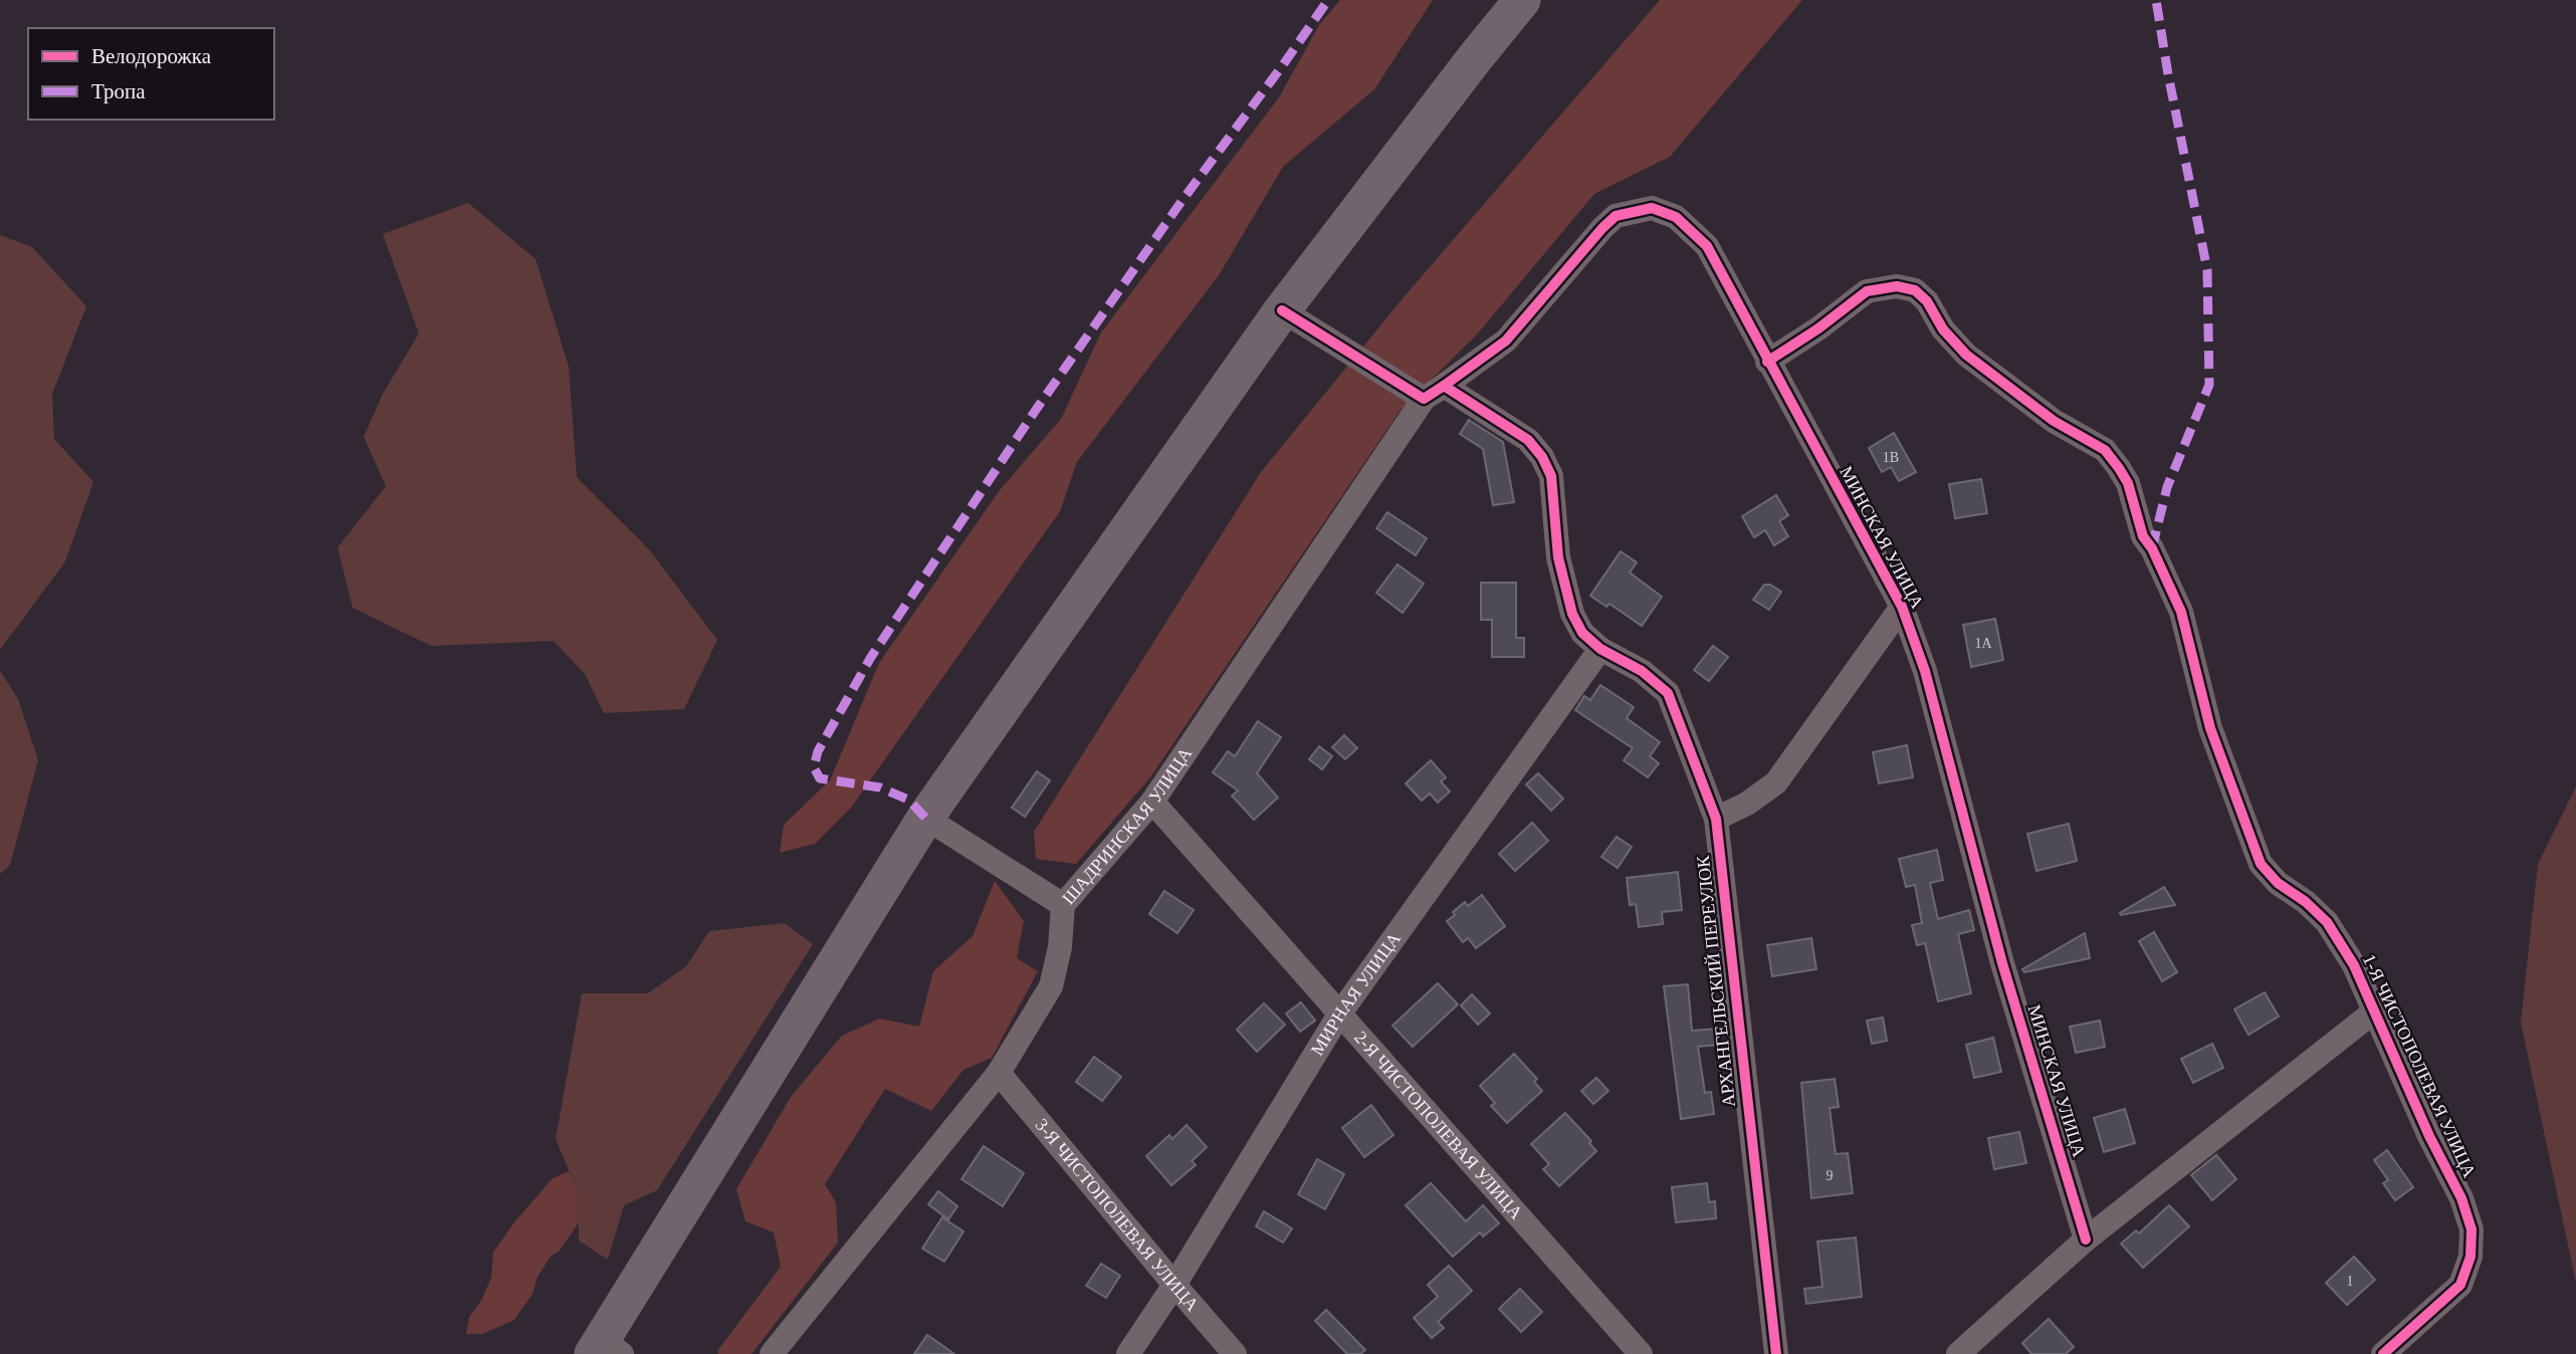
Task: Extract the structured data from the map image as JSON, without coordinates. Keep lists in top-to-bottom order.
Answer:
{
  "streets": {
    "street": [
      "МИНСКАЯ УЛИЦА",
      "ШАДРИНСКАЯ УЛИЦА",
      "АРХАНГЕЛЬСКИЙ ПЕРЕУЛОК",
      "МИРНАЯ УЛИЦА",
      "1-Я ЧИСТОПОЛЕВАЯ УЛИЦА",
      "2-Я ЧИСТОПОЛЕВАЯ УЛИЦА",
      "3-Я ЧИСТОПОЛЕВАЯ УЛИЦА"
    ]
  },
  "crossings": [
    ["МИНСКАЯ УЛИЦА", "ШАДРИНСКАЯ УЛИЦА"],
    ["МИНСКАЯ УЛИЦА", "АРХАНГЕЛЬСКИЙ ПЕРЕУЛОК"],
    ["МИНСКАЯ УЛИЦА", "1-Я ЧИСТОПОЛЕВАЯ УЛИЦА"],
    ["ШАДРИНСКАЯ УЛИЦА", "АРХАНГЕЛЬСКИЙ ПЕРЕУЛОК"],
    ["ШАДРИНСКАЯ УЛИЦА", "2-Я ЧИСТОПОЛЕВАЯ УЛИЦА"],
    ["ШАДРИНСКАЯ УЛИЦА", "3-Я ЧИСТОПОЛЕВАЯ УЛИЦА"],
    ["АРХАНГЕЛЬСКИЙ ПЕРЕУЛОК", "МИРНАЯ УЛИЦА"],
    ["МИРНАЯ УЛИЦА", "2-Я ЧИСТОПОЛЕВАЯ УЛИЦА"],
    ["МИРНАЯ УЛИЦА", "3-Я ЧИСТОПОЛЕВАЯ УЛИЦА"]
  ],
  "house_numbers": [
    "1В",
    "1А",
    "9",
    "1"
  ],
  "legend": ["Велодорожка", "Тропа"]
}
